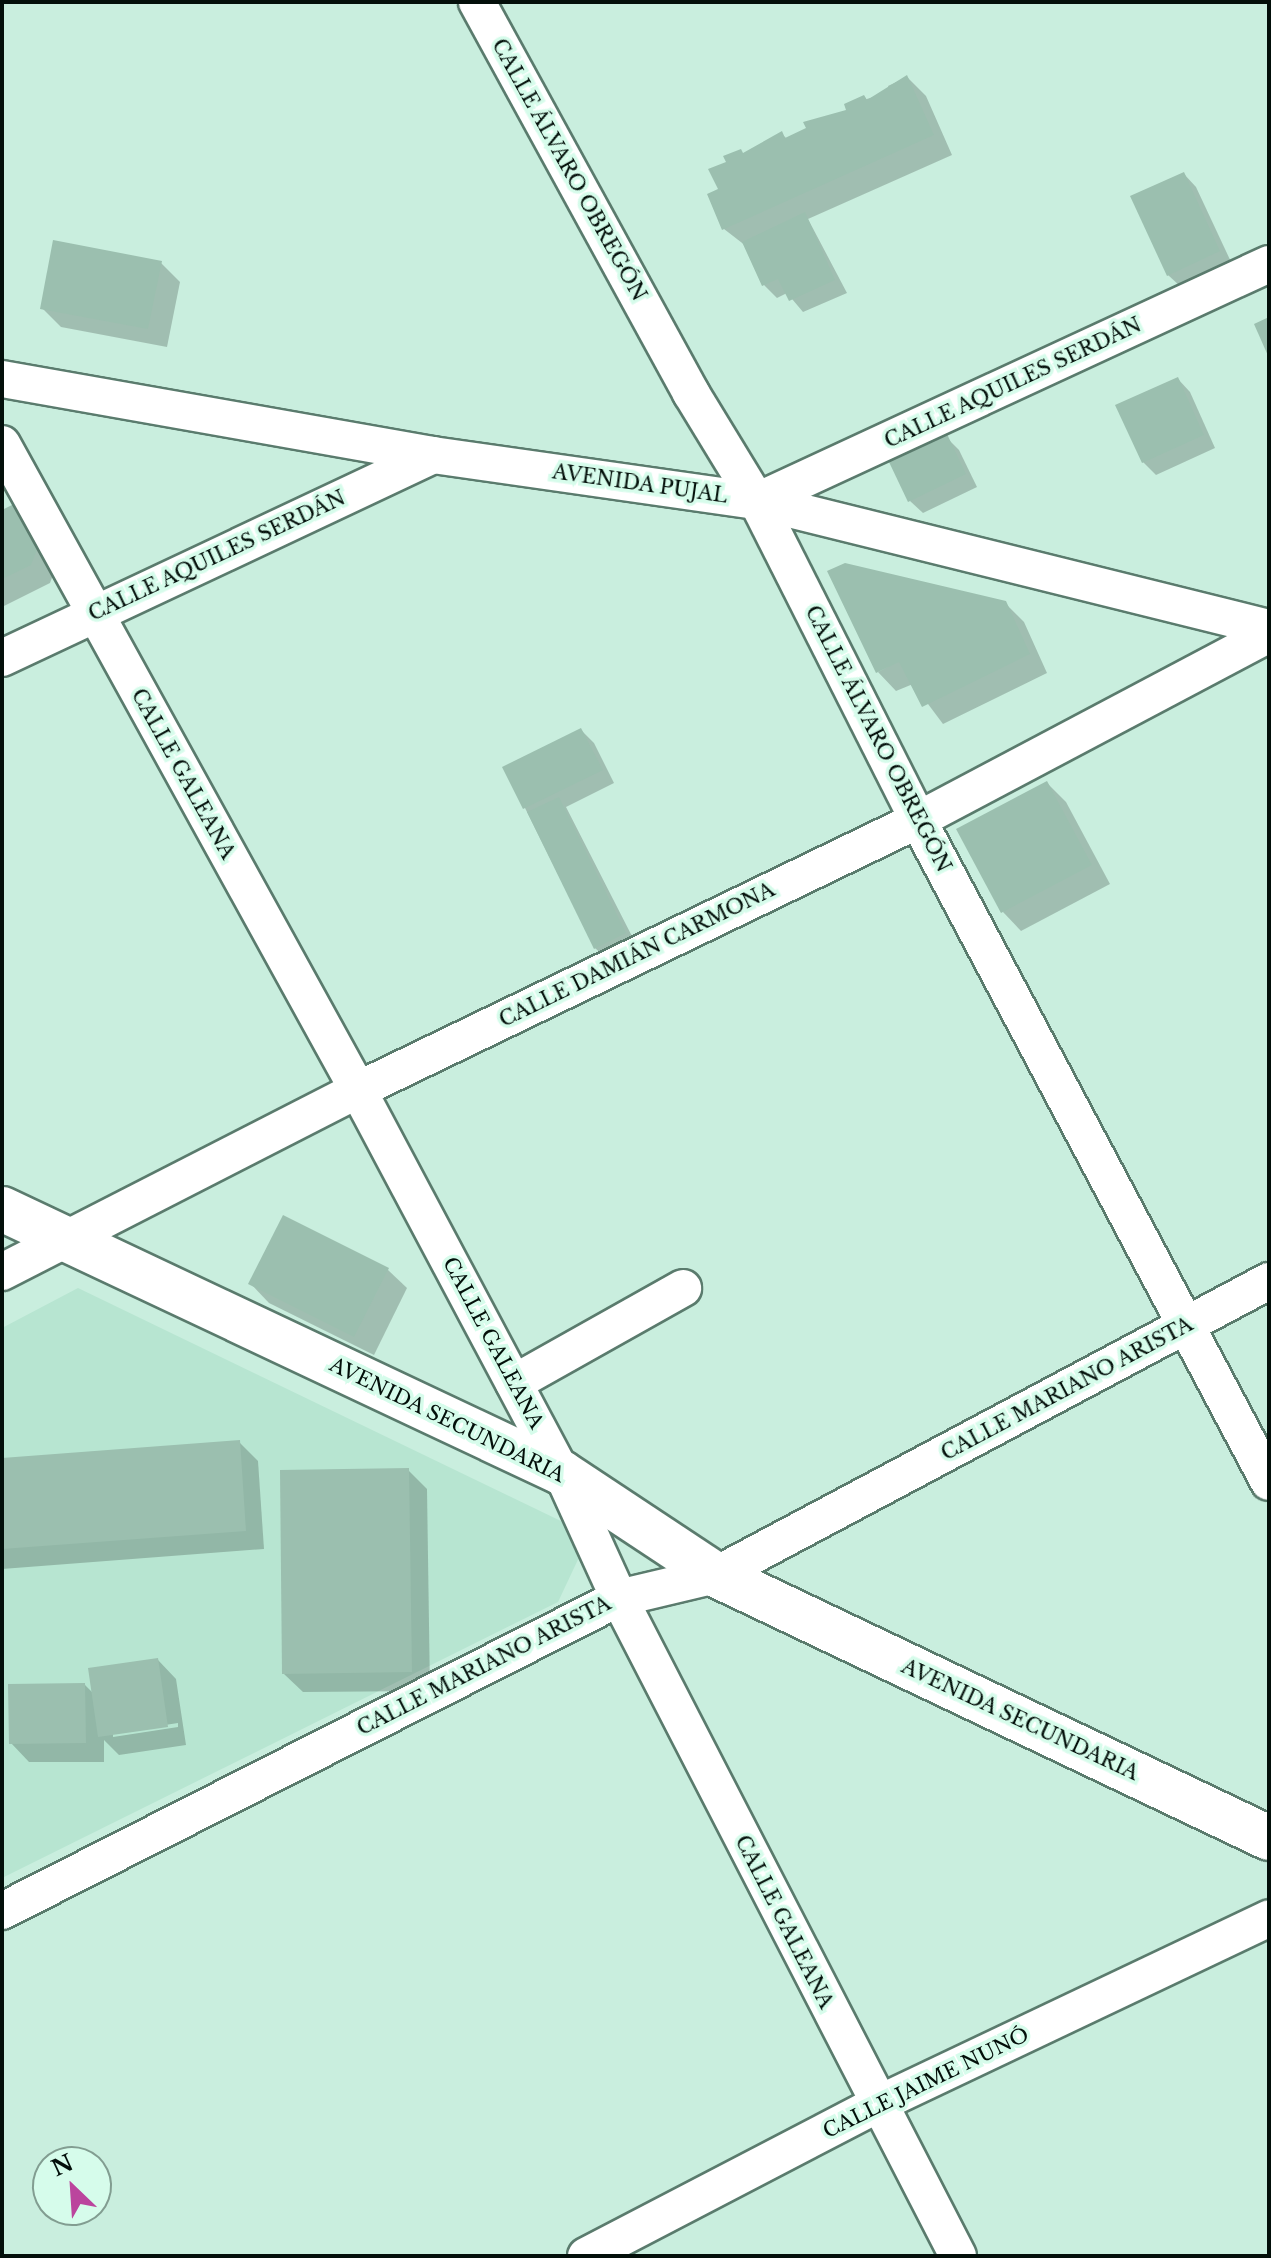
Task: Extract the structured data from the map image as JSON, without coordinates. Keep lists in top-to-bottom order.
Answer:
{
  "streets": {
    "street": [
      "CALLE ÁLVARO OBREGÓN",
      "CALLE AQUILES SERDÁN",
      "AVENIDA PUJAL",
      "CALLE GALEANA",
      "CALLE DAMIÁN CARMONA",
      "CALLE MARIANO ARISTA",
      "AVENIDA SECUNDARIA",
      "CALLE JAIME NUNÓ"
    ]
  },
  "crossings": [
    ["CALLE ÁLVARO OBREGÓN", "CALLE AQUILES SERDÁN"],
    ["CALLE ÁLVARO OBREGÓN", "AVENIDA PUJAL"],
    ["CALLE ÁLVARO OBREGÓN", "CALLE DAMIÁN CARMONA"],
    ["CALLE ÁLVARO OBREGÓN", "CALLE MARIANO ARISTA"],
    ["CALLE AQUILES SERDÁN", "AVENIDA PUJAL"],
    ["CALLE AQUILES SERDÁN", "CALLE GALEANA"],
    ["CALLE GALEANA", "CALLE DAMIÁN CARMONA"],
    ["CALLE GALEANA", "CALLE MARIANO ARISTA"],
    ["CALLE GALEANA", "AVENIDA SECUNDARIA"],
    ["CALLE GALEANA", "CALLE JAIME NUNÓ"],
    ["CALLE DAMIÁN CARMONA", "AVENIDA SECUNDARIA"],
    ["CALLE MARIANO ARISTA", "AVENIDA SECUNDARIA"]
  ],
  "north": "top left"
}
